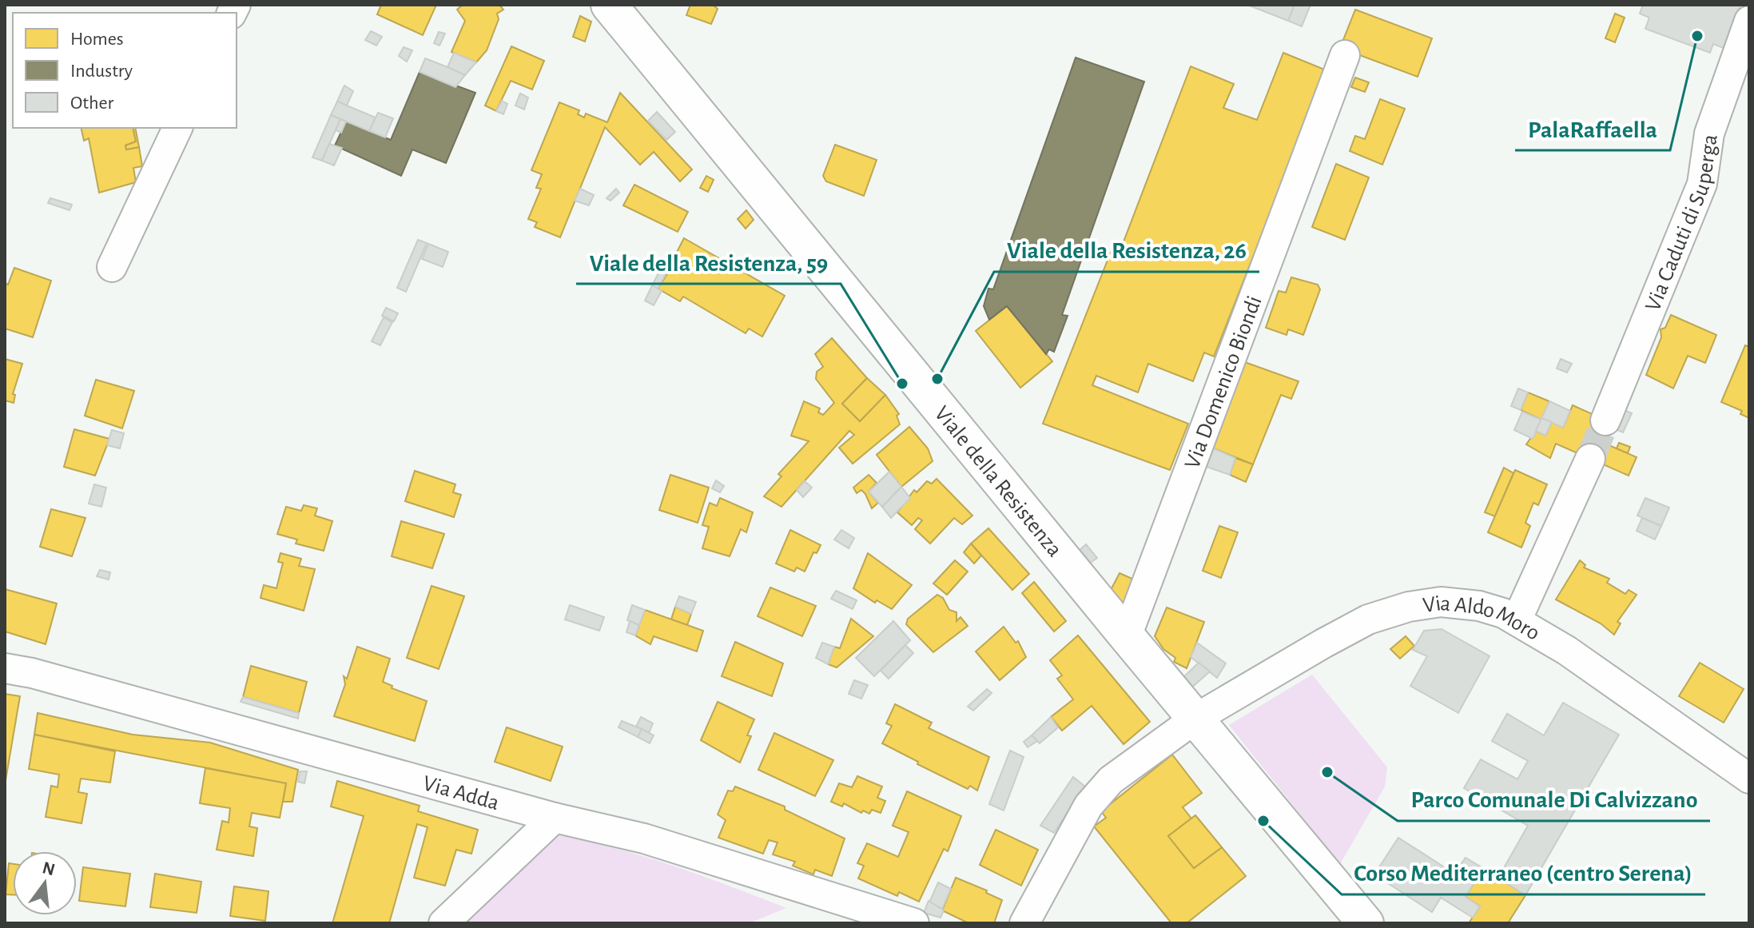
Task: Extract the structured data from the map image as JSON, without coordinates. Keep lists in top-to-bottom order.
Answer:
{
  "streets": {
    "main road": ["Viale della Resistenza"],
    "street": [
      "Via Caduti di Superga",
      "Via Domenico Biondi",
      "Via Aldo Moro",
      "Via Adda"
    ]
  },
  "crossings": [
    ["Via Domenico Biondi", "Viale della Resistenza"],
    ["Viale della Resistenza", "Via Aldo Moro"]
  ],
  "places": [
    "PalaRaffaella",
    "Viale della Resistenza, 26",
    "Viale della Resistenza, 59",
    "Parco Comunale Di Calvizzano",
    "Corso Mediterraneo (centro Serena)"
  ],
  "legend": ["Homes", "Industry", "Other"],
  "north": "top"
}
